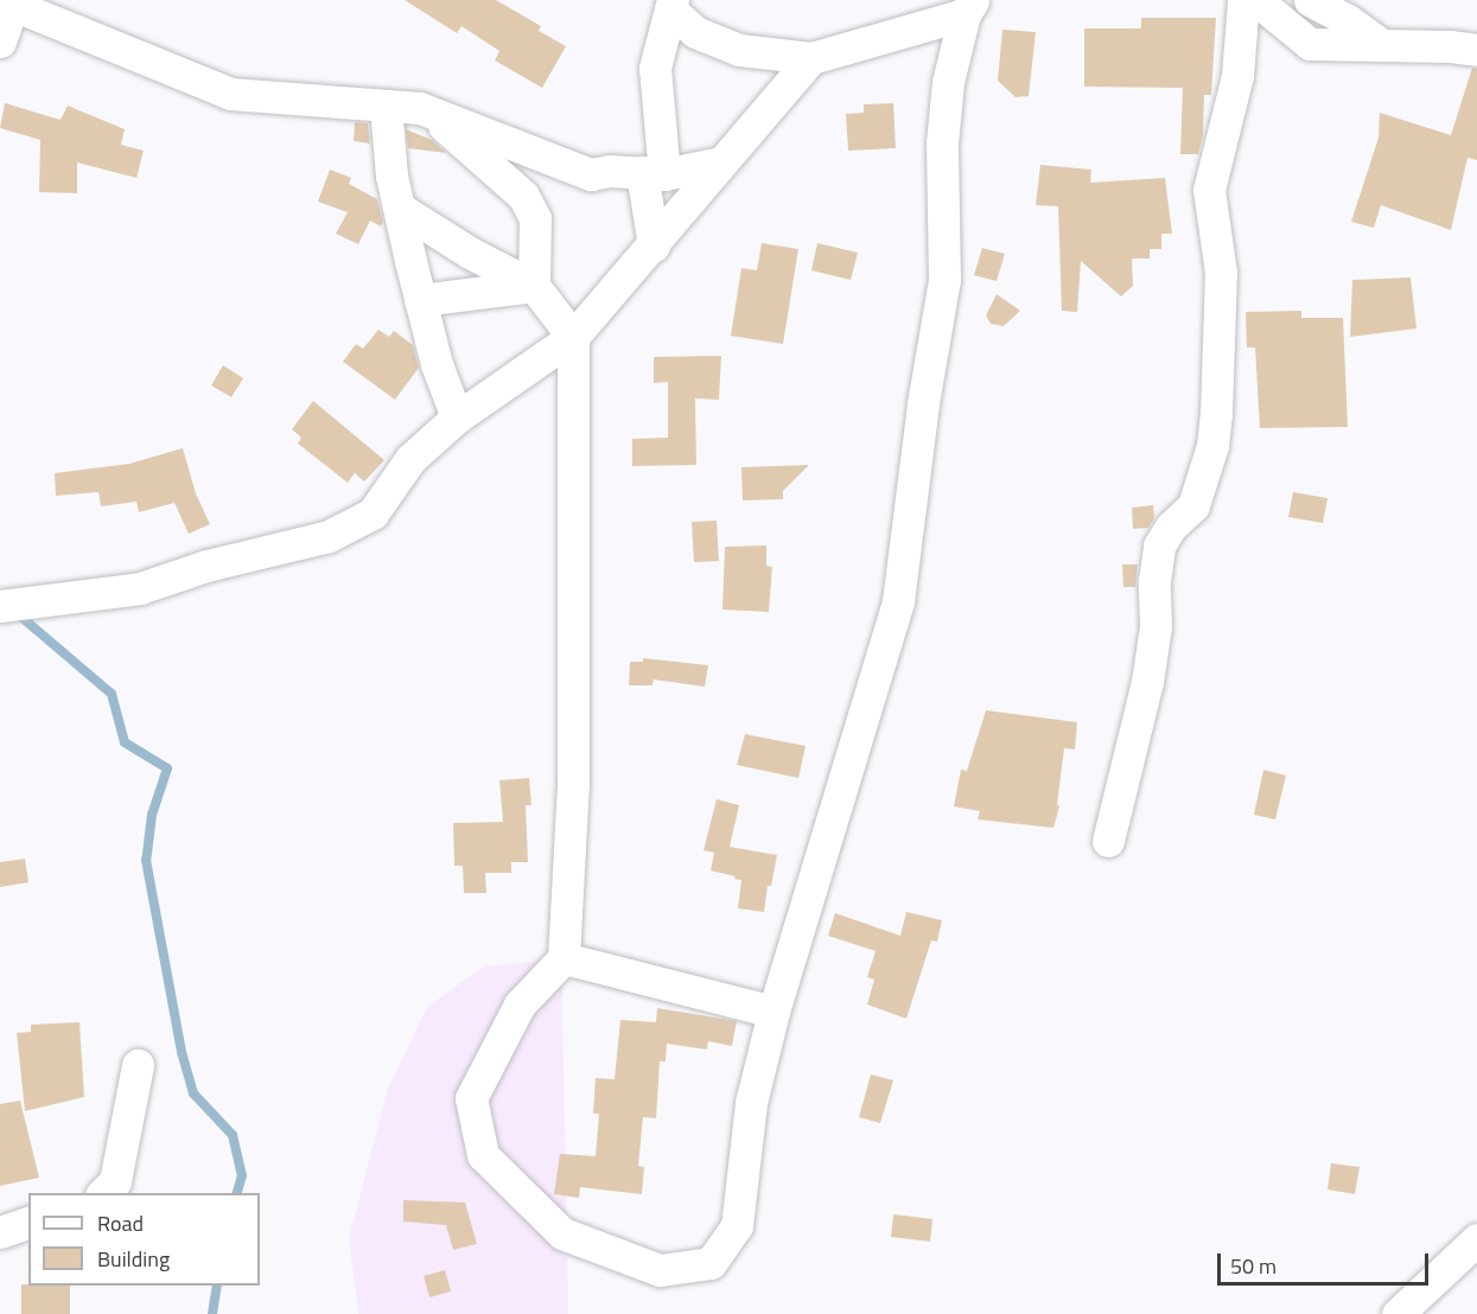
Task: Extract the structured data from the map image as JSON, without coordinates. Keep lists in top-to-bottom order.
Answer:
{
  "legend": ["Road", "Building"],
  "scale_bar": "50 m"
}
